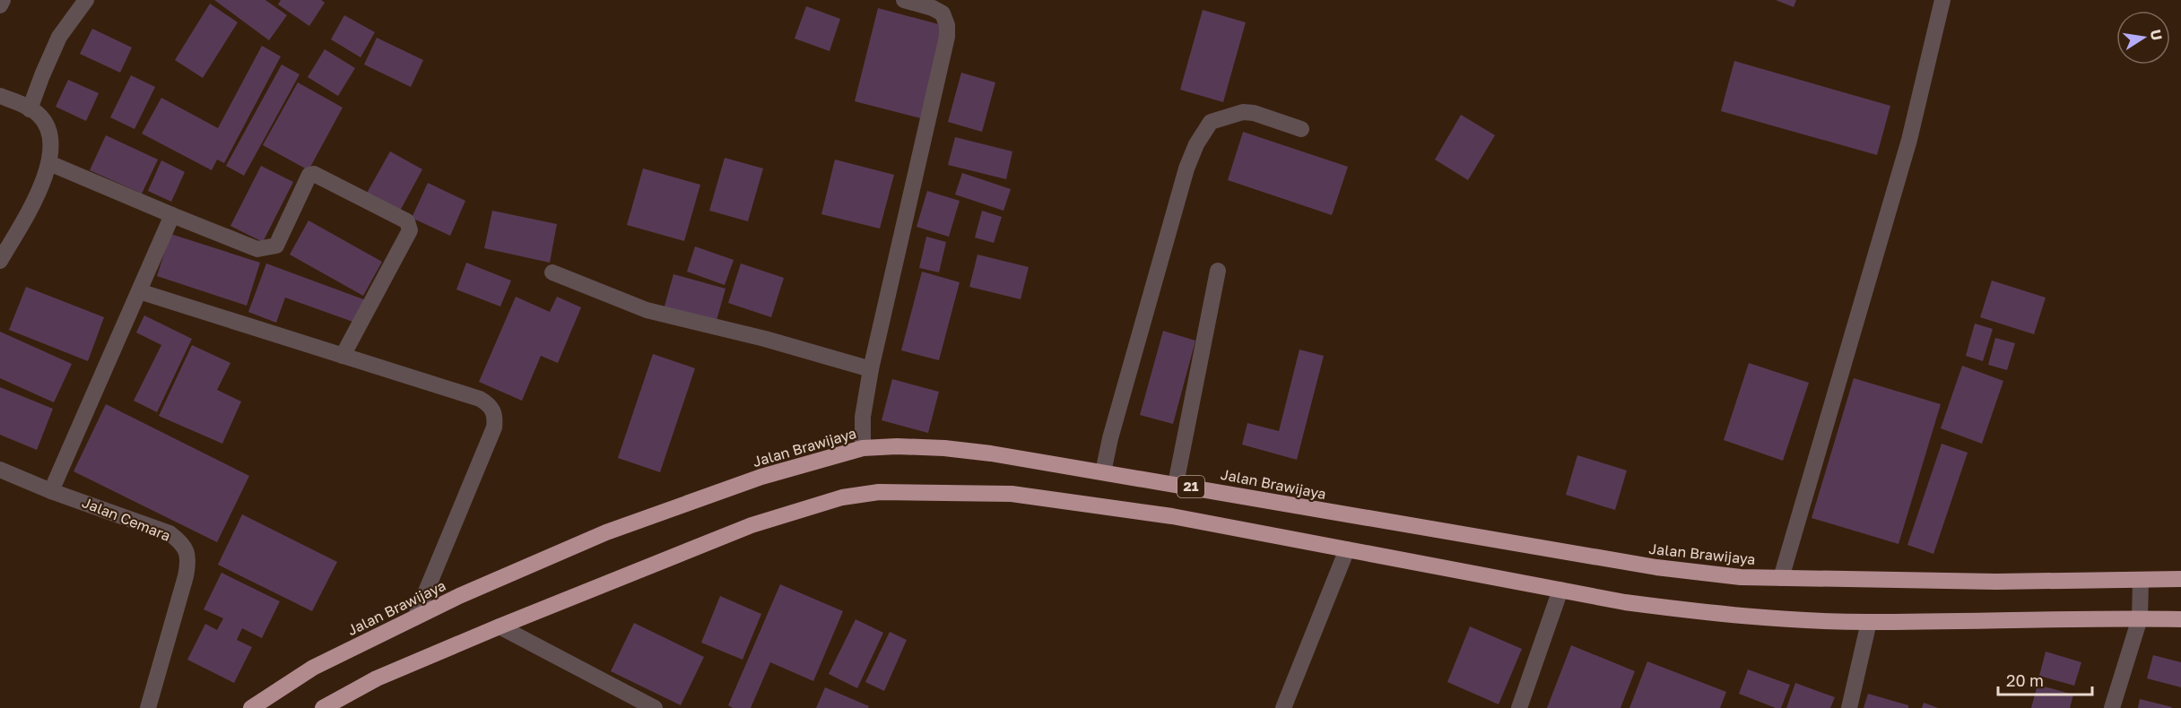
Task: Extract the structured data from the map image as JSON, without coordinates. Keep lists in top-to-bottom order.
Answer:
{
  "streets": {
    "highway": ["Jalan Brawijaya", "21"],
    "street": ["Jalan Cemara"]
  },
  "scale_bar": "20 m",
  "north": "right"
}
